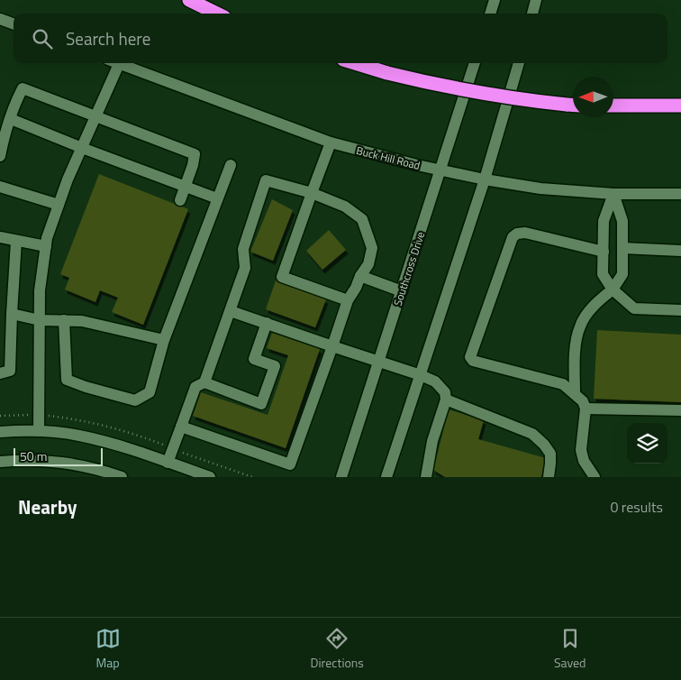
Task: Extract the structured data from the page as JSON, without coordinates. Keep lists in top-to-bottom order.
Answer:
{
  "streets": {
    "street": ["Buck Hill Road", "Southcross Drive"]
  },
  "crossings": [
    ["Buck Hill Road", "Southcross Drive"]
  ],
  "scale_bar": "50 m",
  "north": "left",
  "page": {
    "search": "Search here",
    "scale": "50 m",
    "heading": ["Nearby", "0 results"],
    "nav": ["Map", "Directions", "Saved"]
  }
}
